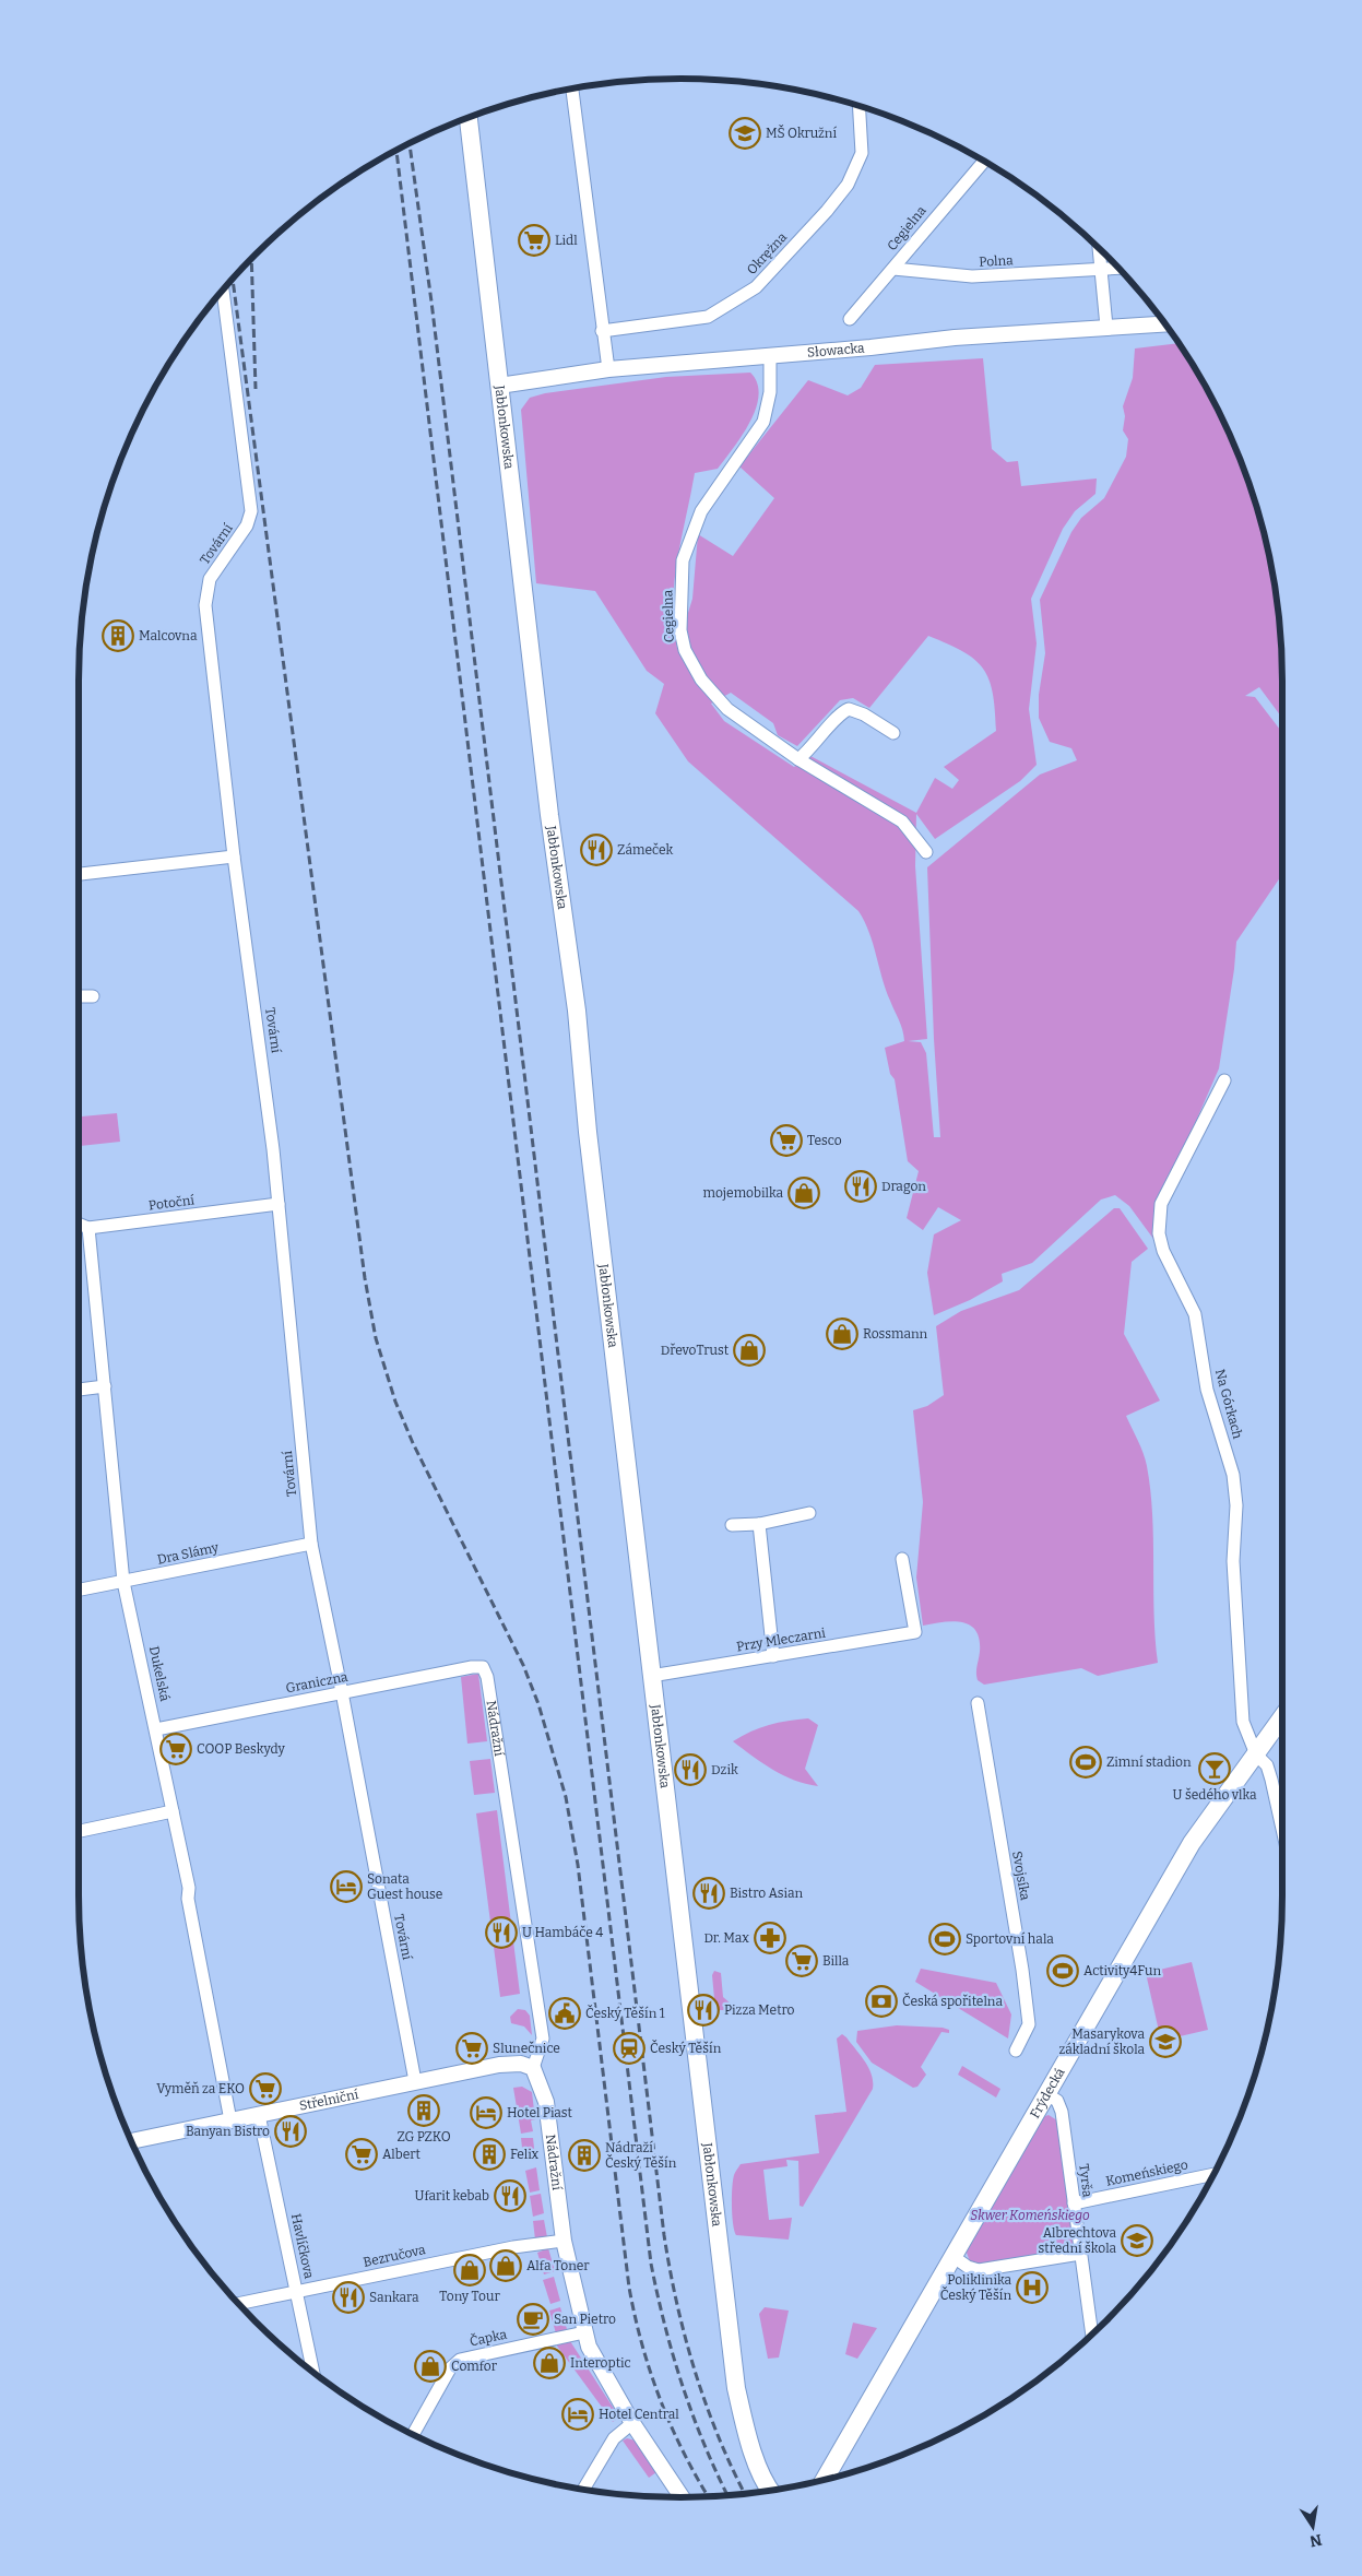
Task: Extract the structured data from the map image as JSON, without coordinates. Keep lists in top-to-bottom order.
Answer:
{
  "streets": {
    "main road": ["Jabłonkowska", "Frýdecká"],
    "street": [
      "Cegielna",
      "Okrężna",
      "Polna",
      "Słowacka",
      "Tovární",
      "Potoční",
      "Na Górkach",
      "Dra Slámy",
      "Przy Mleczarni",
      "Dukelská",
      "Graniczna",
      "Nádražní",
      "Svojsíka",
      "Střelniční",
      "Komeńskiego",
      "Tyrša",
      "Havlíčkova",
      "Bezručova",
      "Čapka"
    ]
  },
  "crossings": [
    ["Cegielna", "Polna"],
    ["Cegielna", "Słowacka"],
    ["Słowacka", "Jabłonkowska"],
    ["Jabłonkowska", "Przy Mleczarni"],
    ["Tovární", "Potoční"],
    ["Tovární", "Dra Slámy"],
    ["Tovární", "Graniczna"],
    ["Tovární", "Střelniční"],
    ["Potoční", "Dukelská"],
    ["Na Górkach", "Frýdecká"],
    ["Dra Slámy", "Dukelská"],
    ["Dukelská", "Graniczna"],
    ["Dukelská", "Střelniční"],
    ["Graniczna", "Nádražní"],
    ["Nádražní", "Střelniční"],
    ["Nádražní", "Bezručova"],
    ["Nádražní", "Čapka"],
    ["Frýdecká", "Tyrša"],
    ["Střelniční", "Havlíčkova"],
    ["Komeńskiego", "Tyrša"],
    ["Havlíčkova", "Bezručova"]
  ],
  "parks": ["Skwer Komeńskiego"],
  "places": {
    "school or university": ["MŠ Okružní", "Masarykova základní škola", "Albrechtova střední škola"],
    "supermarket": [
      "Lidl",
      "Tesco",
      "COOP Beskydy",
      "Billa",
      "Slunečnice",
      "Vyměň za EKO",
      "Albert"
    ],
    "building": [
      "Malcovna",
      "ZG PZKO",
      "Felix",
      "Nádraží Český Těšín"
    ],
    "restaurant": [
      "Zámeček",
      "Dragon",
      "Dzik",
      "Bistro Asian",
      "U Hambáče 4",
      "Pizza Metro",
      "Banyan Bistro",
      "Ufarit kebab",
      "Sankara"
    ],
    "shop": [
      "mojemobilka",
      "Rossmann",
      "DřevoTrust",
      "Alfa Toner",
      "Tony Tour",
      "Interoptic",
      "Comfor"
    ],
    "sports": ["Zimní stadion", "Sportovní hala", "Activity4Fun"],
    "bar": ["U šedého vlka"],
    "hotel": ["Sonata Guest house", "Hotel Piast", "Hotel Central"],
    "pharmacy": ["Dr. Max"],
    "bank": ["Česká spořitelna"],
    "public building": ["Český Těšín 1"],
    "station": ["Český Těšín"],
    "hospital": ["Poliklinika Český Těšín"],
    "cafe": ["San Pietro"]
  },
  "north": "bottom"
}
